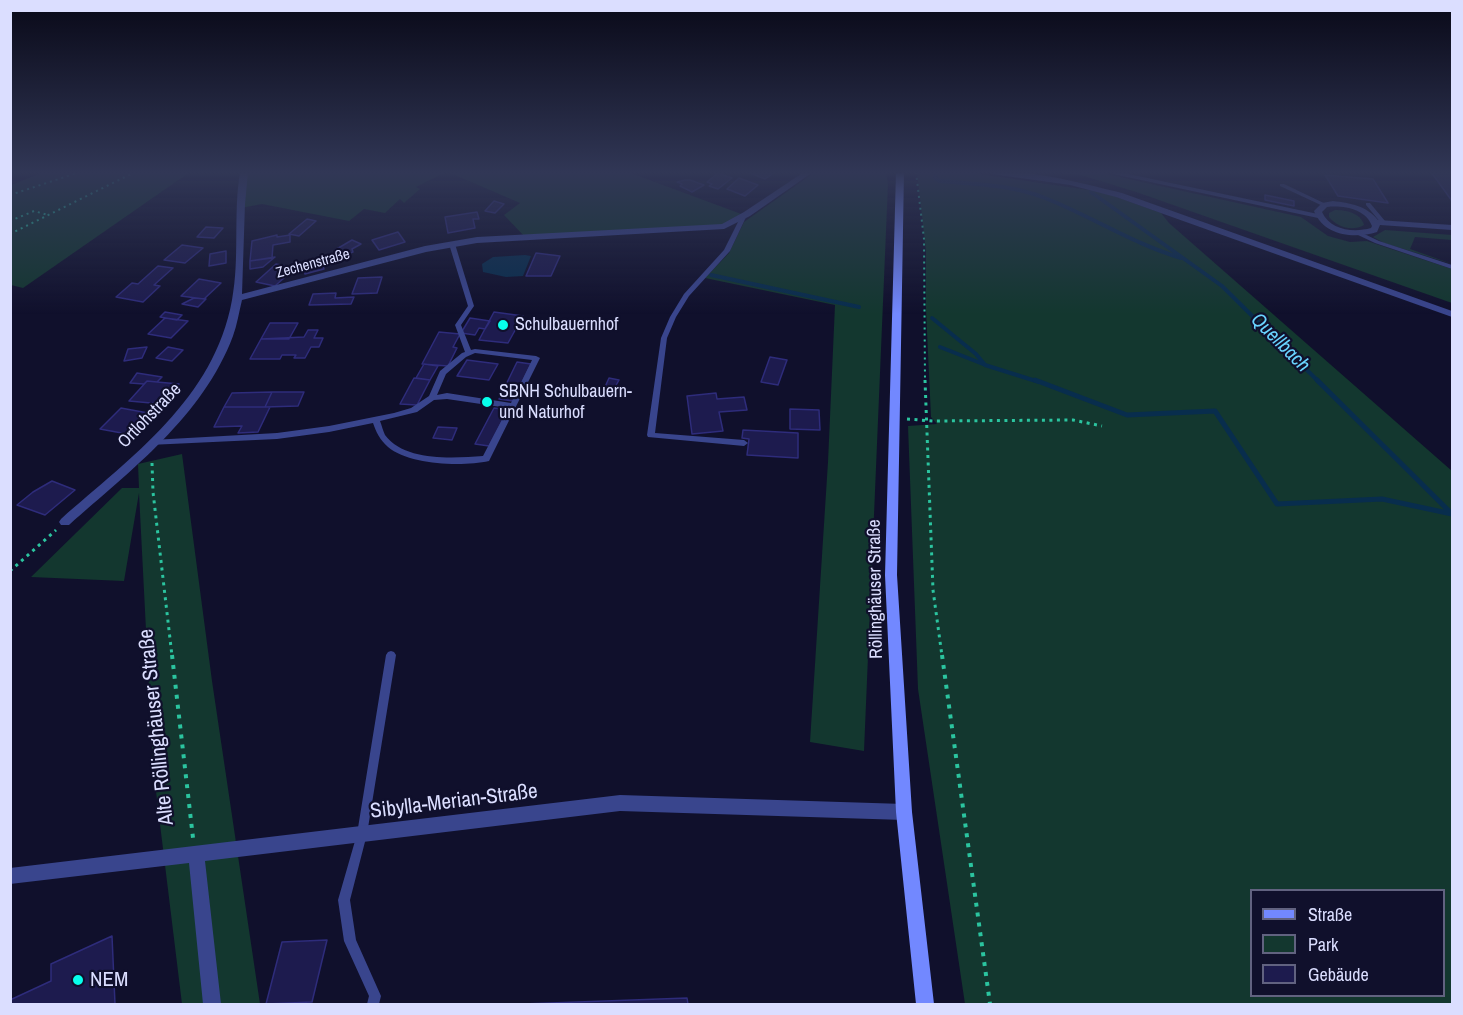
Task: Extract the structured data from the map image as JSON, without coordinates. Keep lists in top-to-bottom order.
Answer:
{
  "streets": {
    "main road": ["Röllinghäuser Straße"],
    "street": ["Zechenstraße", "Ortlohstraße", "Sibylla-Merian-Straße"],
    "path": ["Alte Röllinghäuser Straße"]
  },
  "crossings": [
    ["Zechenstraße", "Ortlohstraße"],
    ["Ortlohstraße", "Alte Röllinghäuser Straße"],
    ["Röllinghäuser Straße", "Sibylla-Merian-Straße"],
    ["Alte Röllinghäuser Straße", "Sibylla-Merian-Straße"]
  ],
  "water": ["Quellbach"],
  "places": ["Schulbauernhof", "SBNH Schulbauern- und Naturhof", "NEM"],
  "legend": ["Straße", "Park", "Gebäude"]
}
